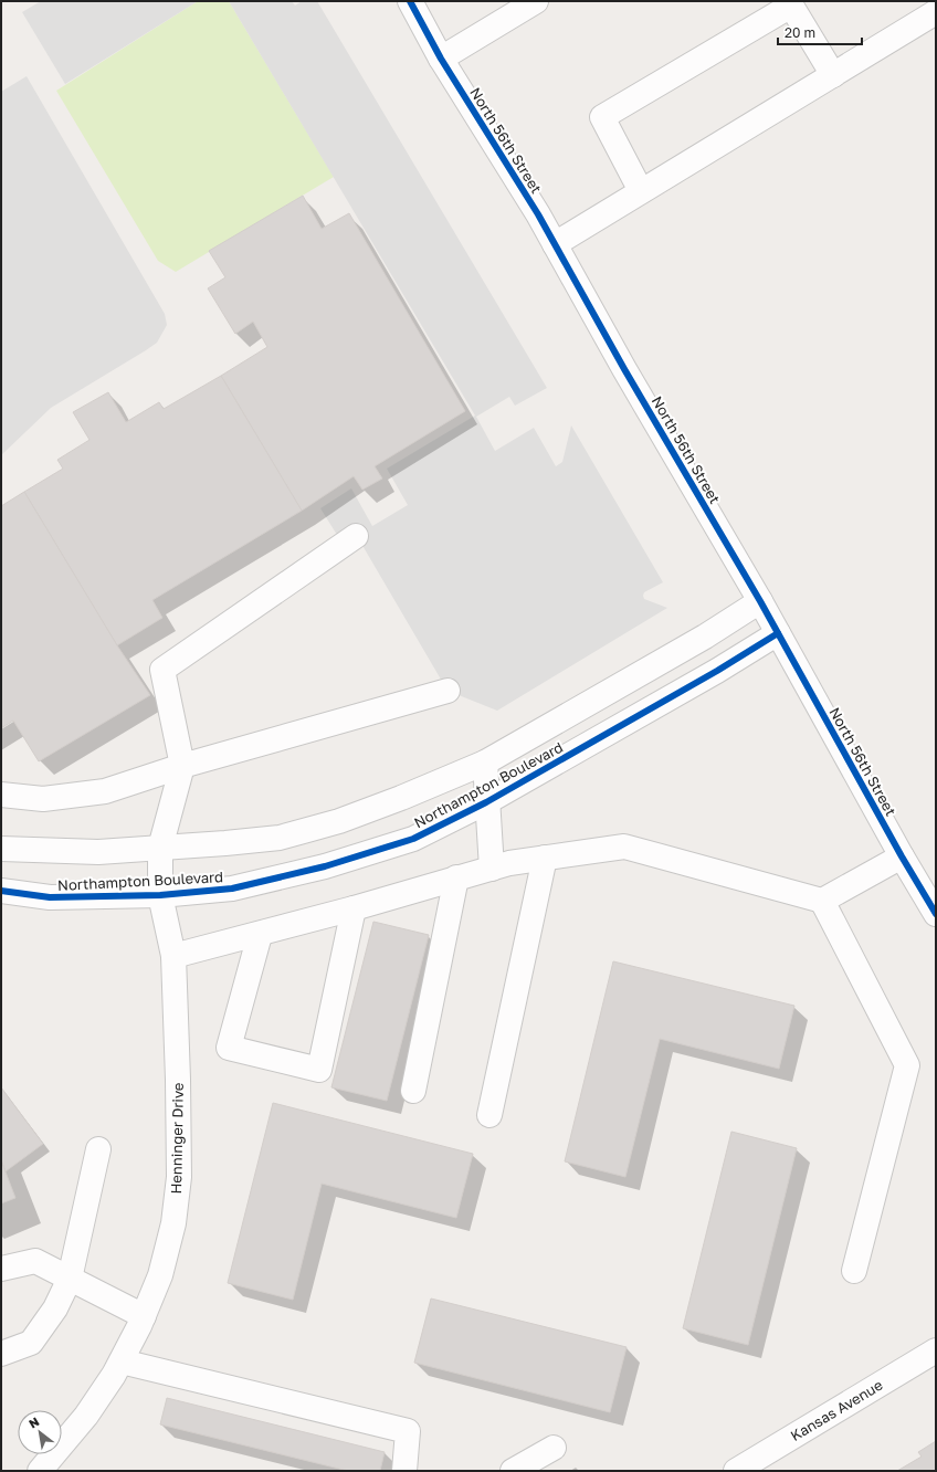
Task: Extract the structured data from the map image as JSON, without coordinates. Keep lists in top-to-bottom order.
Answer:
{
  "streets": {
    "street": [
      "North 56th Street",
      "Northampton Boulevard",
      "Henninger Drive",
      "Kansas Avenue"
    ]
  },
  "crossings": [
    ["North 56th Street", "Northampton Boulevard"],
    ["Northampton Boulevard", "Henninger Drive"]
  ],
  "scale_bar": "20 m",
  "north": "top left"
}
